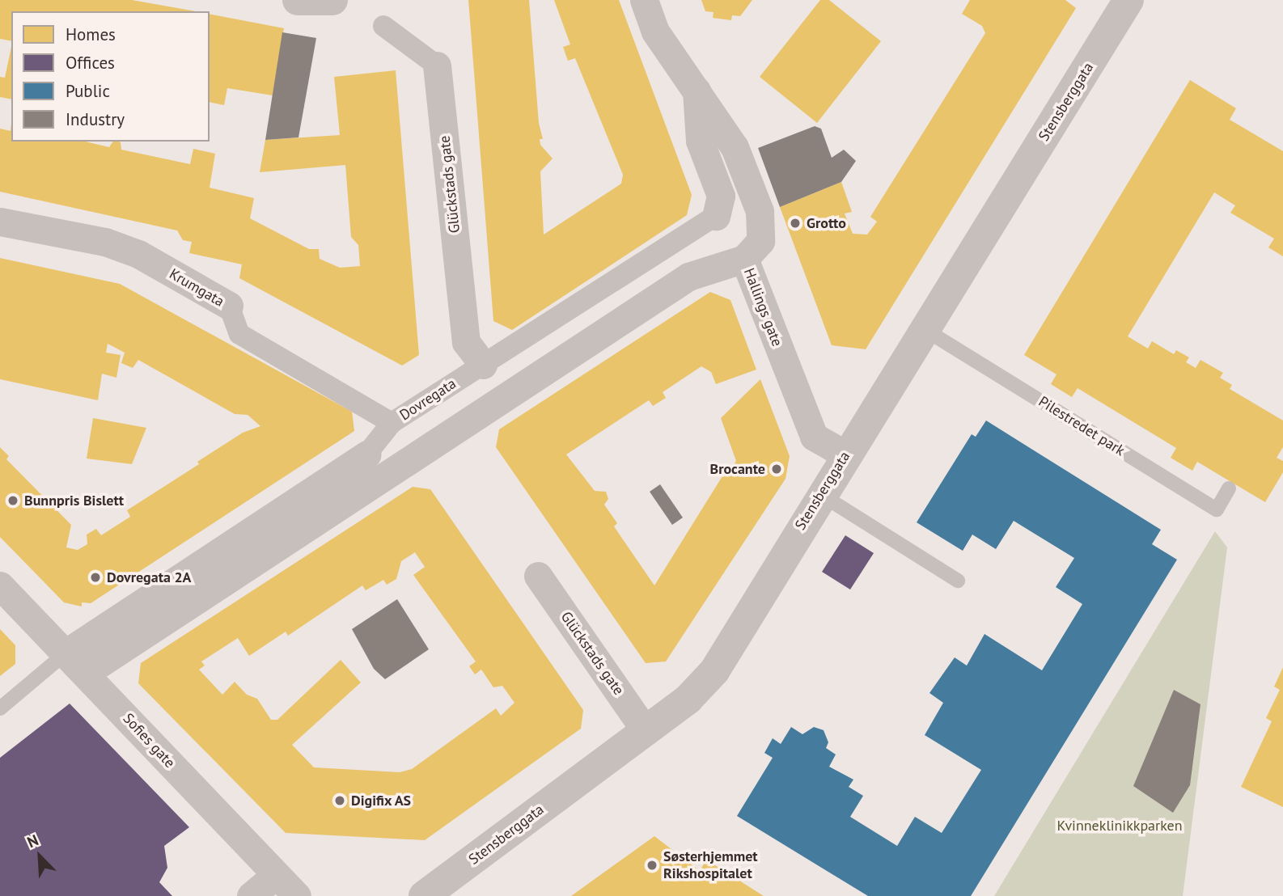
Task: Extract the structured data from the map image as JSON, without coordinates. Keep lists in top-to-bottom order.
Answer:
{
  "streets": {
    "street": [
      "Stensberggata",
      "Glückstads gate",
      "Krumgata",
      "Hallings gate",
      "Dovregata",
      "Sofies gate"
    ],
    "lane": ["Pilestredet park"]
  },
  "crossings": [
    ["Stensberggata", "Glückstads gate"],
    ["Stensberggata", "Hallings gate"],
    ["Stensberggata", "Pilestredet park"],
    ["Glückstads gate", "Dovregata"],
    ["Krumgata", "Dovregata"],
    ["Dovregata", "Sofies gate"]
  ],
  "parks": ["Kvinneklinikkparken"],
  "places": [
    "Grotto",
    "Brocante",
    "Bunnpris Bislett",
    "Dovregata 2A",
    "Digifix AS",
    "Søsterhjemmet Rikshospitalet"
  ],
  "legend": [
    "Homes",
    "Offices",
    "Public",
    "Industry"
  ],
  "north": "top left"
}
